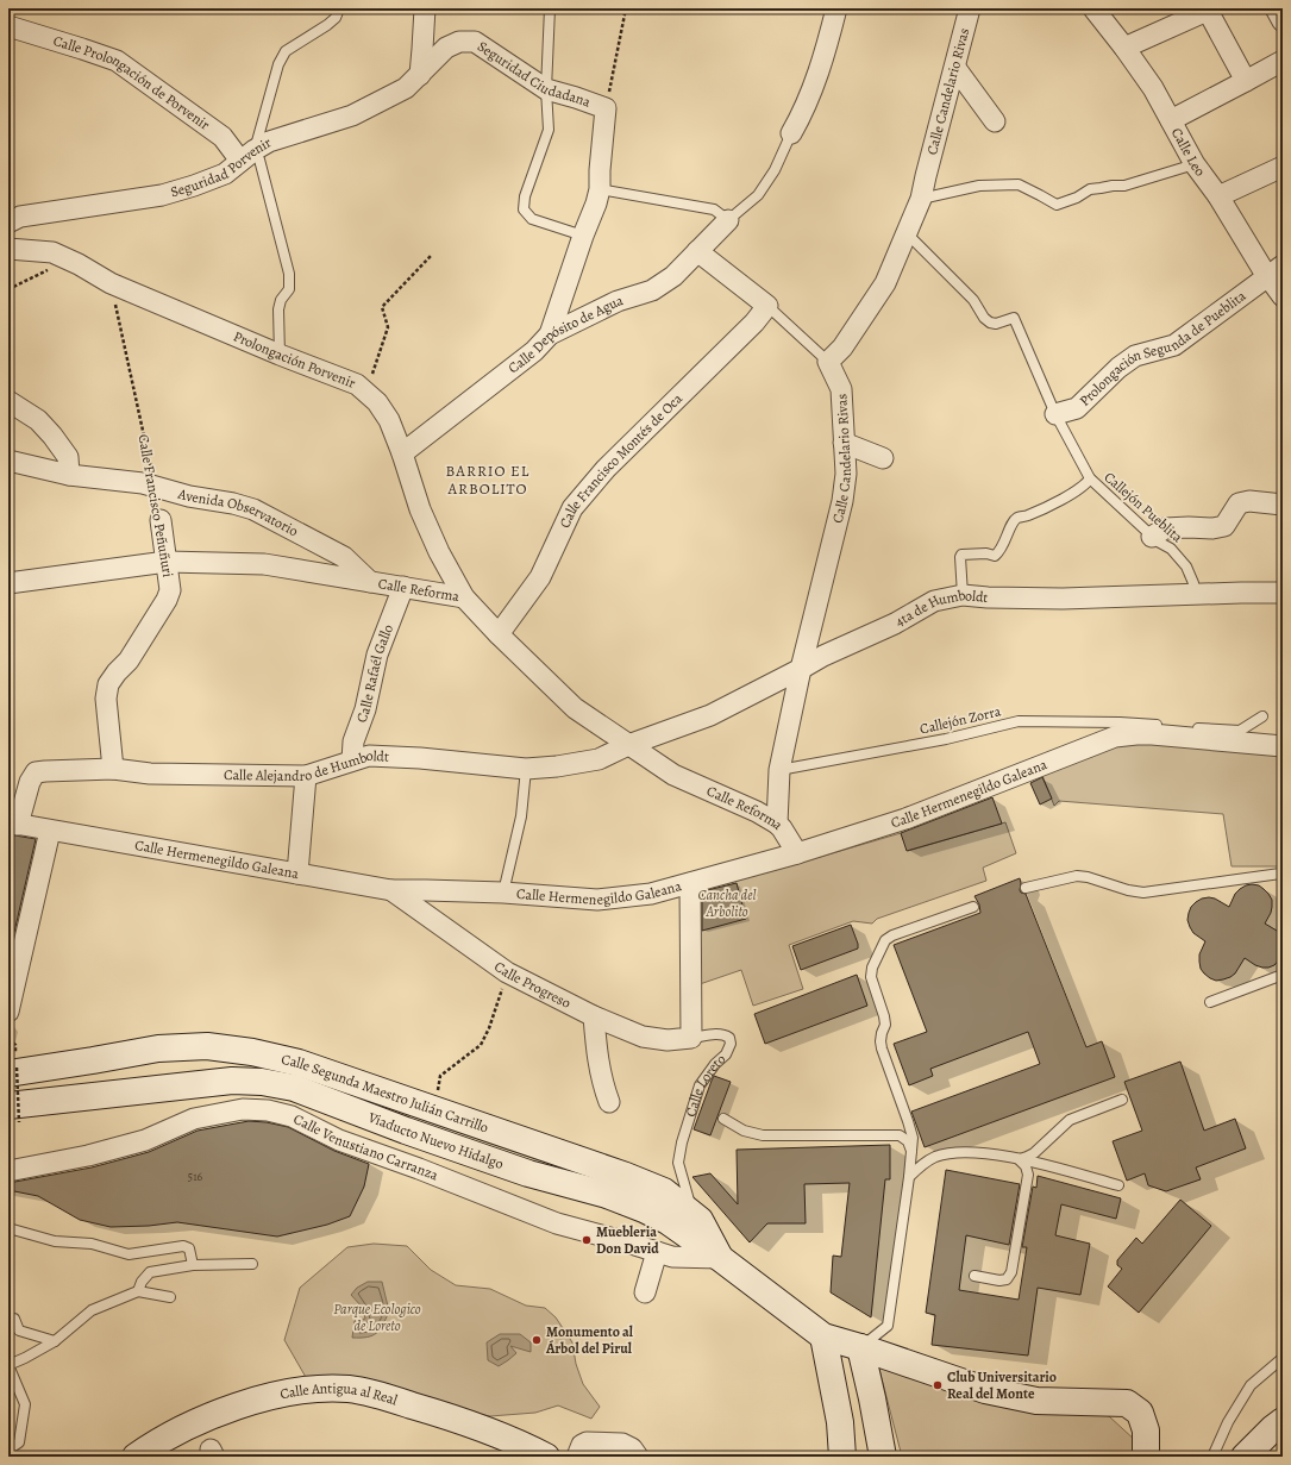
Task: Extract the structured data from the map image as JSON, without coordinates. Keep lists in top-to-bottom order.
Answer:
{
  "streets": {
    "main road": ["Calle Segunda Maestro Julián Carrillo", "Viaducto Nuevo Hidalgo", "Calle Antigua al Real"],
    "street": [
      "Seguridad Ciudadana",
      "Calle Prolongación de Porvenir",
      "Calle Candelario Rivas",
      "Calle Leo",
      "Seguridad Porvenir",
      "Calle Depósito de Agua",
      "Prolongación Segunda de Pueblita",
      "Prolongación Porvenir",
      "Calle Francisco Montés de Oca",
      "Calle Francisco Peñuñuri",
      "Avenida Observatorio",
      "Calle Reforma",
      "4ta de Humboldt",
      "Calle Rafaél Gallo",
      "Calle Alejandro de Humboldt",
      "Calle Hermenegildo Galeana",
      "Calle Progreso",
      "Calle Venustiano Carranza"
    ],
    "lane": ["Callejón Pueblita", "Callejón Zorra", "Calle Loreto"]
  },
  "crossings": [
    ["Seguridad Ciudadana", "Seguridad Porvenir"],
    ["Calle Prolongación de Porvenir", "Seguridad Porvenir"],
    ["Calle Candelario Rivas", "Callejón Pueblita"],
    ["Calle Candelario Rivas", "Calle Reforma"],
    ["Calle Candelario Rivas", "4ta de Humboldt"],
    ["Calle Candelario Rivas", "Callejón Zorra"],
    ["Calle Leo", "Prolongación Segunda de Pueblita"],
    ["Calle Depósito de Agua", "Prolongación Porvenir"],
    ["Prolongación Segunda de Pueblita", "Callejón Pueblita"],
    ["Prolongación Porvenir", "Calle Francisco Peñuñuri"],
    ["Prolongación Porvenir", "Calle Reforma"],
    ["Calle Francisco Montés de Oca", "Calle Reforma"],
    ["Calle Francisco Peñuñuri", "Avenida Observatorio"],
    ["Calle Francisco Peñuñuri", "Calle Reforma"],
    ["Calle Francisco Peñuñuri", "Calle Alejandro de Humboldt"],
    ["Callejón Pueblita", "4ta de Humboldt"],
    ["Avenida Observatorio", "Calle Reforma"],
    ["Calle Reforma", "4ta de Humboldt"],
    ["Calle Reforma", "Calle Rafaél Gallo"],
    ["Calle Reforma", "Calle Alejandro de Humboldt"],
    ["Calle Reforma", "Calle Hermenegildo Galeana"],
    ["4ta de Humboldt", "Calle Alejandro de Humboldt"],
    ["Calle Rafaél Gallo", "Calle Alejandro de Humboldt"],
    ["Callejón Zorra", "Calle Hermenegildo Galeana"],
    ["Calle Alejandro de Humboldt", "Calle Hermenegildo Galeana"],
    ["Calle Hermenegildo Galeana", "Calle Progreso"],
    ["Calle Progreso", "Calle Loreto"],
    ["Calle Loreto", "Calle Segunda Maestro Julián Carrillo"],
    ["Calle Segunda Maestro Julián Carrillo", "Viaducto Nuevo Hidalgo"],
    ["Calle Segunda Maestro Julián Carrillo", "Calle Venustiano Carranza"],
    ["Viaducto Nuevo Hidalgo", "Calle Venustiano Carranza"]
  ],
  "districts": ["BARRIO EL ARBOLITO"],
  "parks": ["Cancha del Arbolito", "Parque Ecologico de Loreto"],
  "places": ["Muebleria Don David", "Monumento al Árbol del Pirul", "Club Universitario Real del Monte"],
  "house_numbers": ["516"]
}
